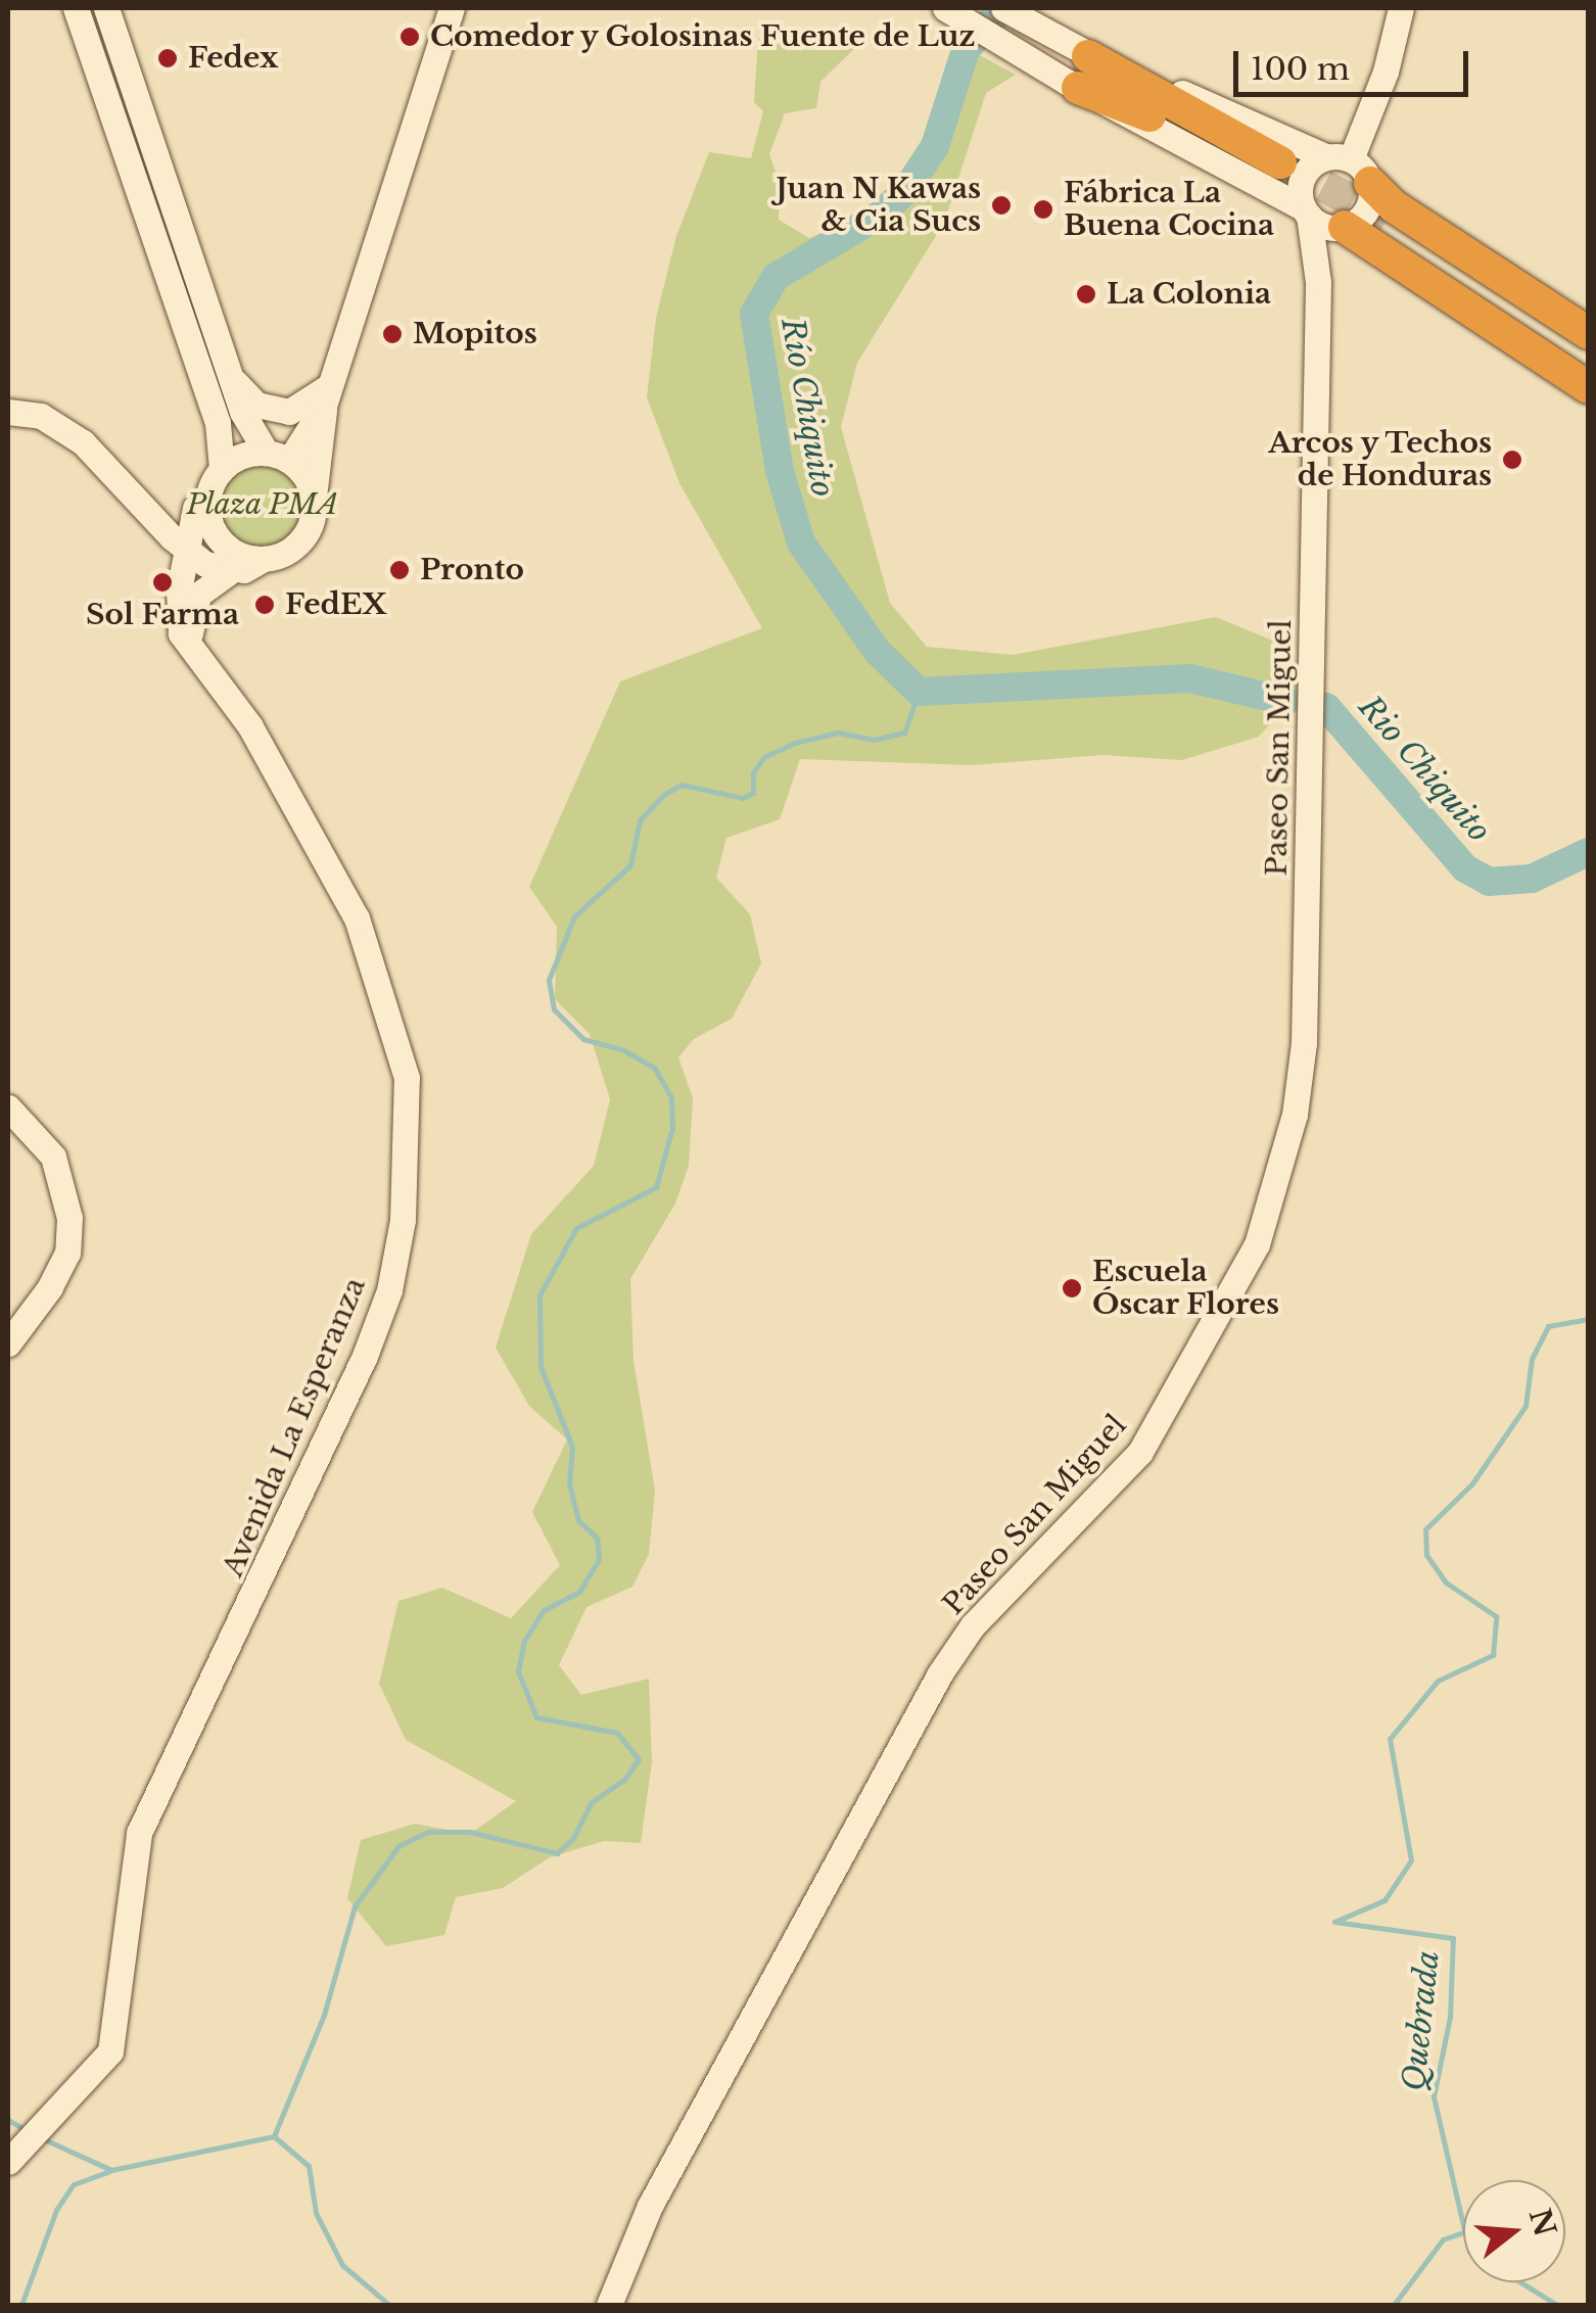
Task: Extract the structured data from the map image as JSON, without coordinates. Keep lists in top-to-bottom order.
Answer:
{
  "streets": {
    "street": ["Paseo San Miguel", "Avenida La Esperanza"]
  },
  "water": ["Río Chiquito", "Rio Chiquito", "Quebrada"],
  "parks": ["Plaza PMA"],
  "places": [
    "Comedor y Golosinas Fuente de Luz",
    "Fedex",
    "Juan N Kawas & Cia Sucs",
    "Fábrica La Buena Cocina",
    "La Colonia",
    "Mopitos",
    "Arcos y Techos de Honduras",
    "Pronto",
    "Sol Farma",
    "FedEX",
    "Escuela Óscar Flores"
  ],
  "scale_bar": "100 m",
  "north": "right"
}
